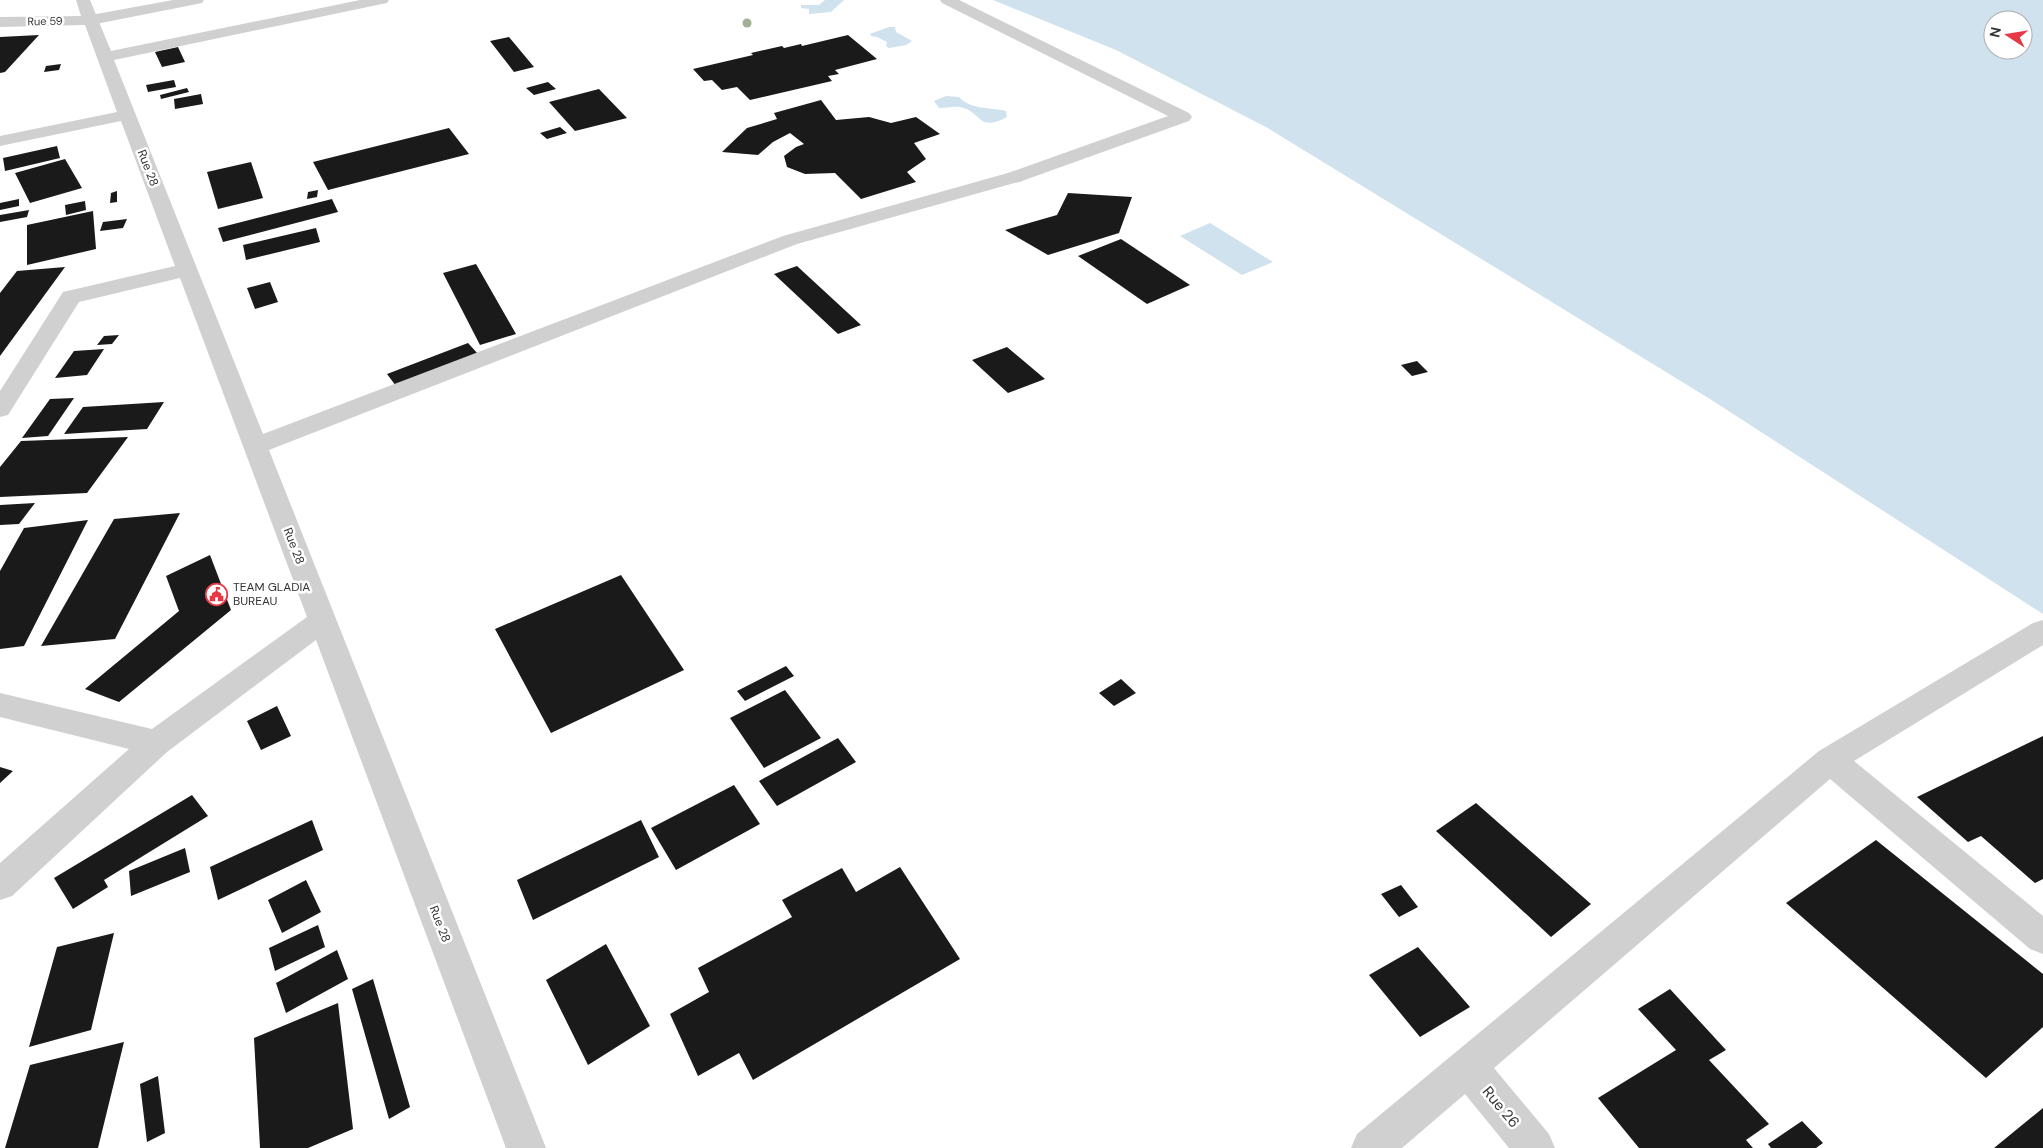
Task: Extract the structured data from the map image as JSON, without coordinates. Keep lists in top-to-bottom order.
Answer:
{
  "streets": {
    "street": ["Rue 59", "Rue 28", "Rue 26"]
  },
  "crossings": [
    ["Rue 59", "Rue 28"]
  ],
  "places": {
    "public building": ["TEAM GLADIA BUREAU"]
  },
  "north": "left"
}
